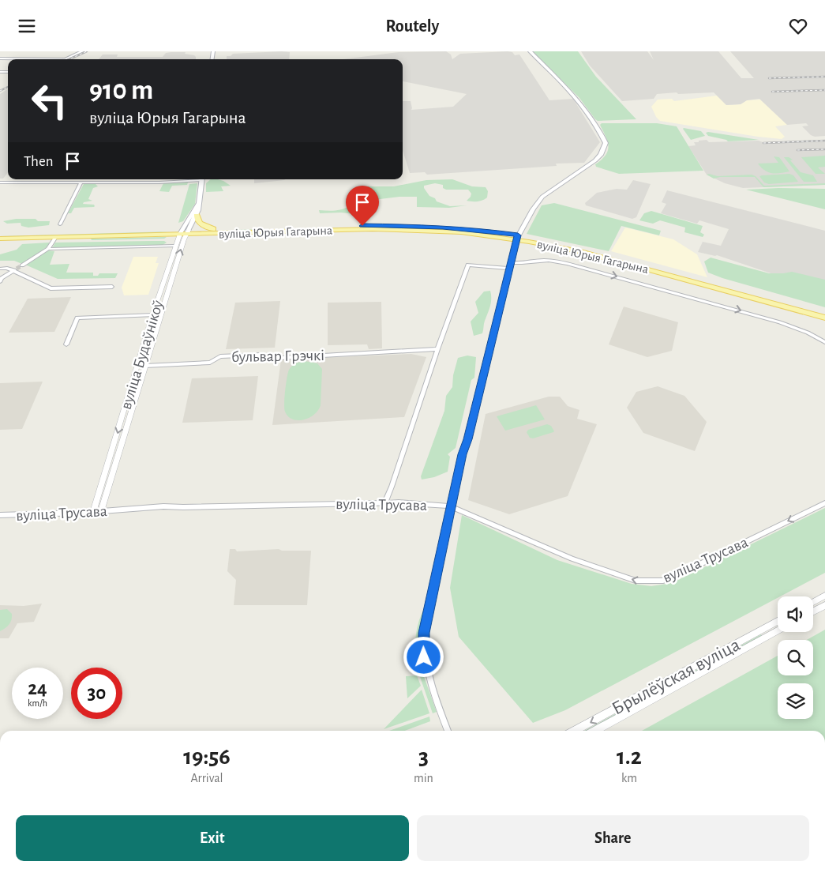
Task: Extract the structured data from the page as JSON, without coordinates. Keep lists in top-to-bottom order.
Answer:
{
  "streets": {
    "main road": ["вуліца Юрыя Гагарына", "вуліца Будаўнікоў"],
    "street": ["бульвар Грэчкі", "вуліца Трусава", "Брылёўская вуліца"]
  },
  "crossings": [
    ["вуліца Юрыя Гагарына", "вуліца Будаўнікоў"],
    ["вуліца Будаўнікоў", "бульвар Грэчкі"],
    ["вуліца Будаўнікоў", "вуліца Трусава"]
  ],
  "one_way": ["вуліца Трусава"],
  "page": {
    "header": "Routely",
    "turn": ["910 m", "вуліца Юрыя Гагарына"],
    "then": "Then",
    "speed": "24 km/h",
    "limit": "30",
    "eta": [
      "19:56",
      "Arrival",
      "3",
      "min",
      "1.2",
      "km"
    ],
    "buttons": ["Exit", "Share"]
  }
}
